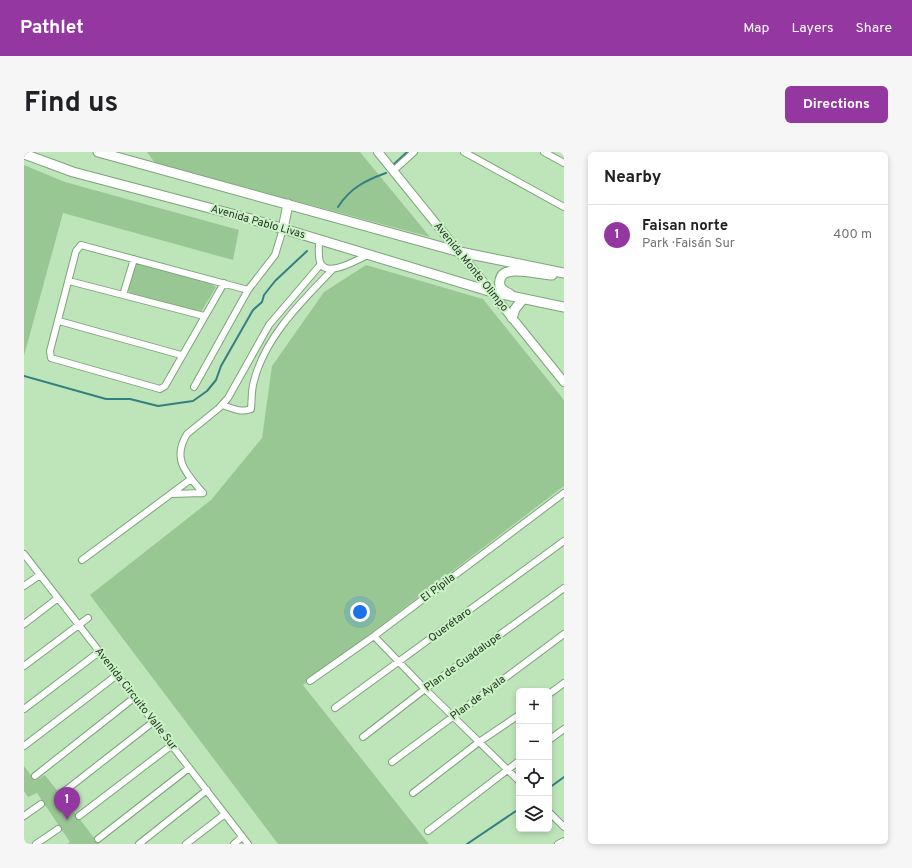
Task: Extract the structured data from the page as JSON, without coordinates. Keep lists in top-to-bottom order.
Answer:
{
  "streets": {
    "main road": ["Avenida Pablo Livas"],
    "street": [
      "Avenida Monte Olimpo",
      "El Pípila",
      "Querétaro",
      "Plan de Guadalupe",
      "Plan de Ayala",
      "Avenida Circuito Valle Sur"
    ]
  },
  "crossings": [
    ["Avenida Pablo Livas", "Avenida Monte Olimpo"]
  ],
  "page": {
    "header": "Pathlet",
    "nav": ["Map", "Layers", "Share"],
    "title": "Find us",
    "buttons": "Directions",
    "heading": "Nearby",
    "list": [
      {
        "mark": "1",
        "name": "Faisan norte",
        "note": "Park · Faisán Sur",
        "value": "400 m"
      }
    ],
    "map_buttons": ["+", "−"],
    "pins": "1"
  }
}
